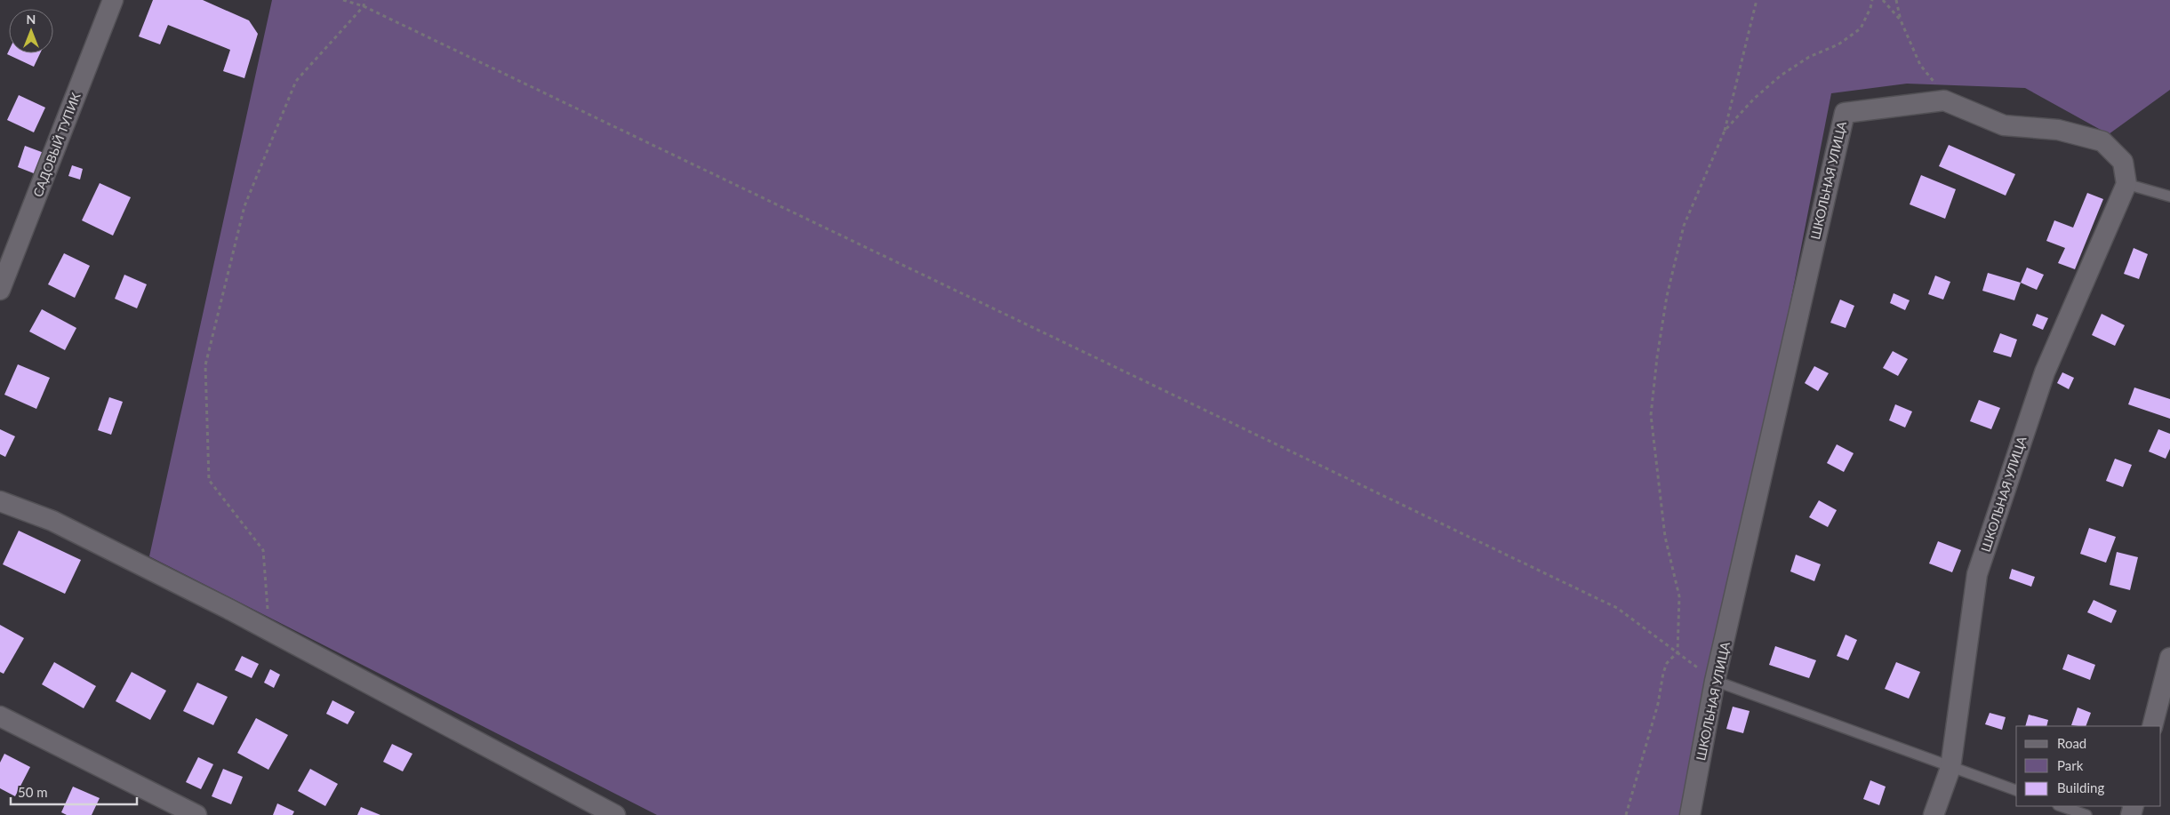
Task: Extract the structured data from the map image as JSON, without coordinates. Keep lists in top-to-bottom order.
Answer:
{
  "streets": {
    "street": ["САДОВЫЙ ТУПИК", "ШКОЛЬНАЯ УЛИЦА"]
  },
  "legend": ["Road", "Park", "Building"],
  "scale_bar": "50 m",
  "north": "top"
}
